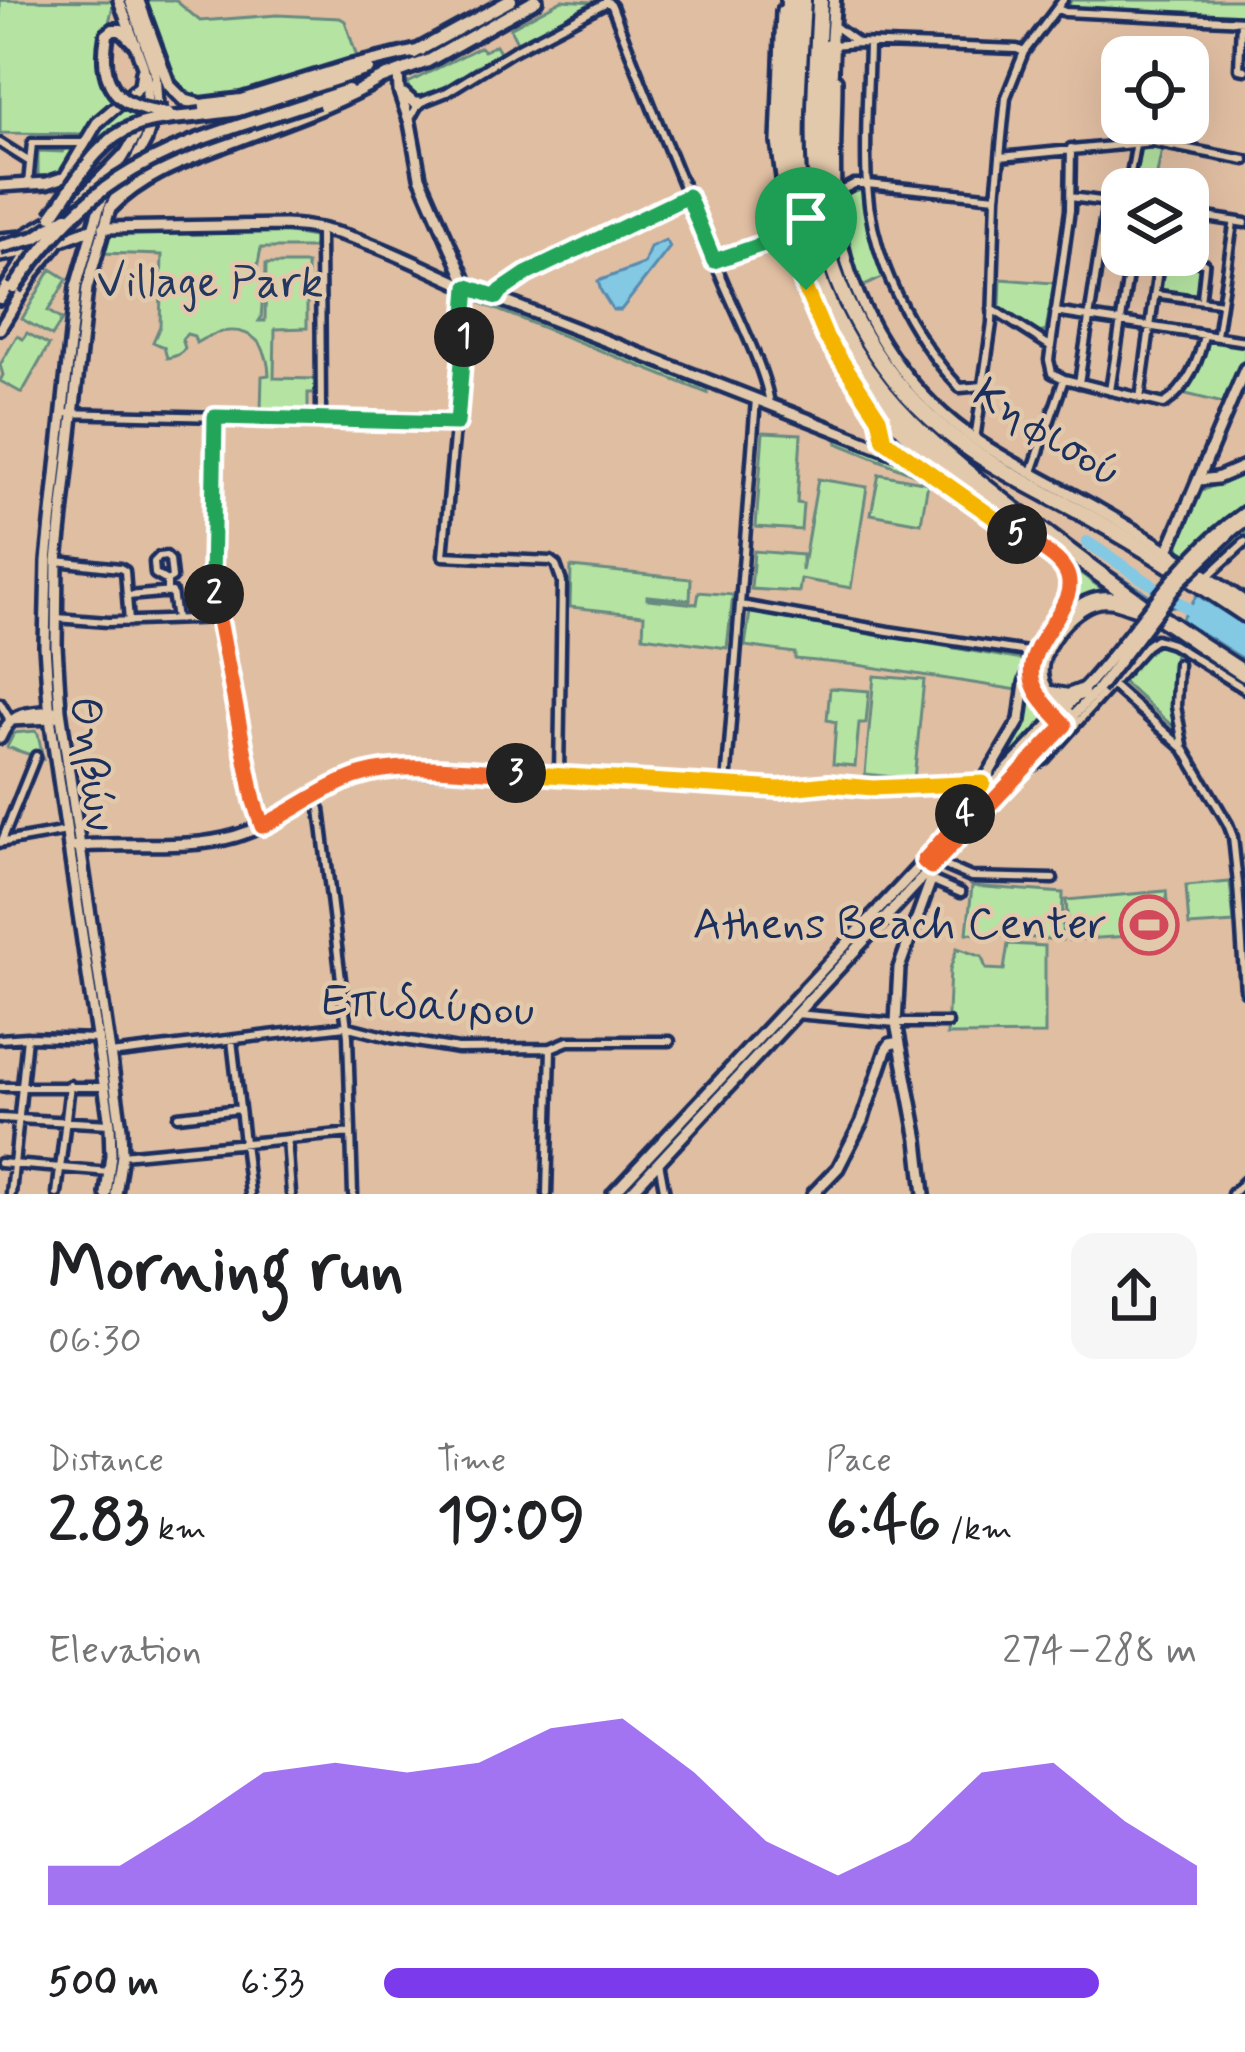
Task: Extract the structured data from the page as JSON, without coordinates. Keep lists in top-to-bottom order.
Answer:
{
  "streets": {
    "main road": ["Κηφισού"],
    "street": ["Θηβών", "Επιδαύρου"]
  },
  "crossings": [
    ["Θηβών", "Επιδαύρου"]
  ],
  "parks": ["Village Park"],
  "places": {
    "sports": ["Athens Beach Center"]
  },
  "page": {
    "pins": [
      "1",
      "5",
      "2",
      "3",
      "4"
    ],
    "heading": ["Morning run", "06:30"],
    "stats": [
      ["Distance", "2.83 km"],
      ["Time", "19:09"],
      ["Pace", "6:46 /km"]
    ],
    "chart": ["Elevation", "274–288 m"],
    "list": [
      {
        "name": "500 m",
        "note": "6:33"
      }
    ]
  }
}
